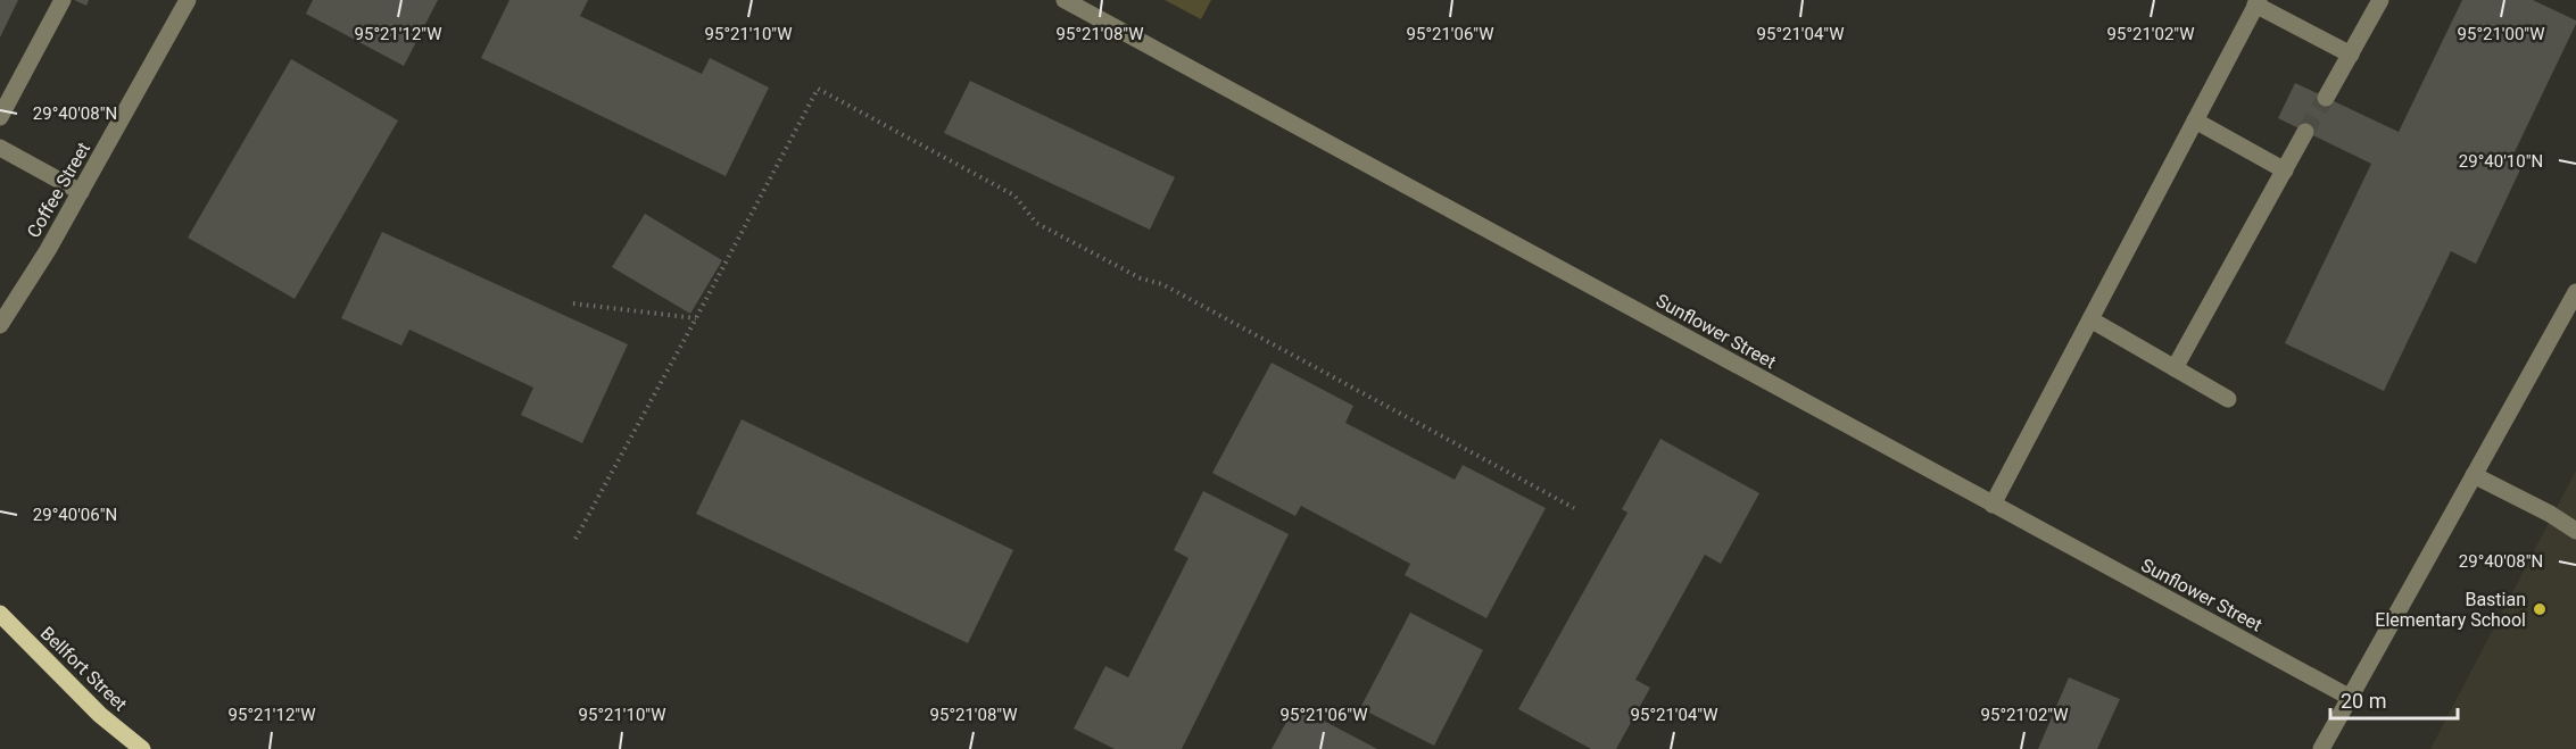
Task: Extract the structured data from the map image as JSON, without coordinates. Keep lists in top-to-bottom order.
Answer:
{
  "streets": {
    "main road": ["Bellfort Street"],
    "street": ["Coffee Street", "Sunflower Street"]
  },
  "places": ["Bastian Elementary School"],
  "scale_bar": "20 m",
  "coordinates": [
    "95°21'12\"W",
    "95°21'10\"W",
    "95°21'08\"W",
    "95°21'06\"W",
    "95°21'04\"W",
    "95°21'02\"W",
    "95°21'00\"W",
    "29°40'08\"N",
    "29°40'10\"N",
    "29°40'06\"N"
  ]
}
